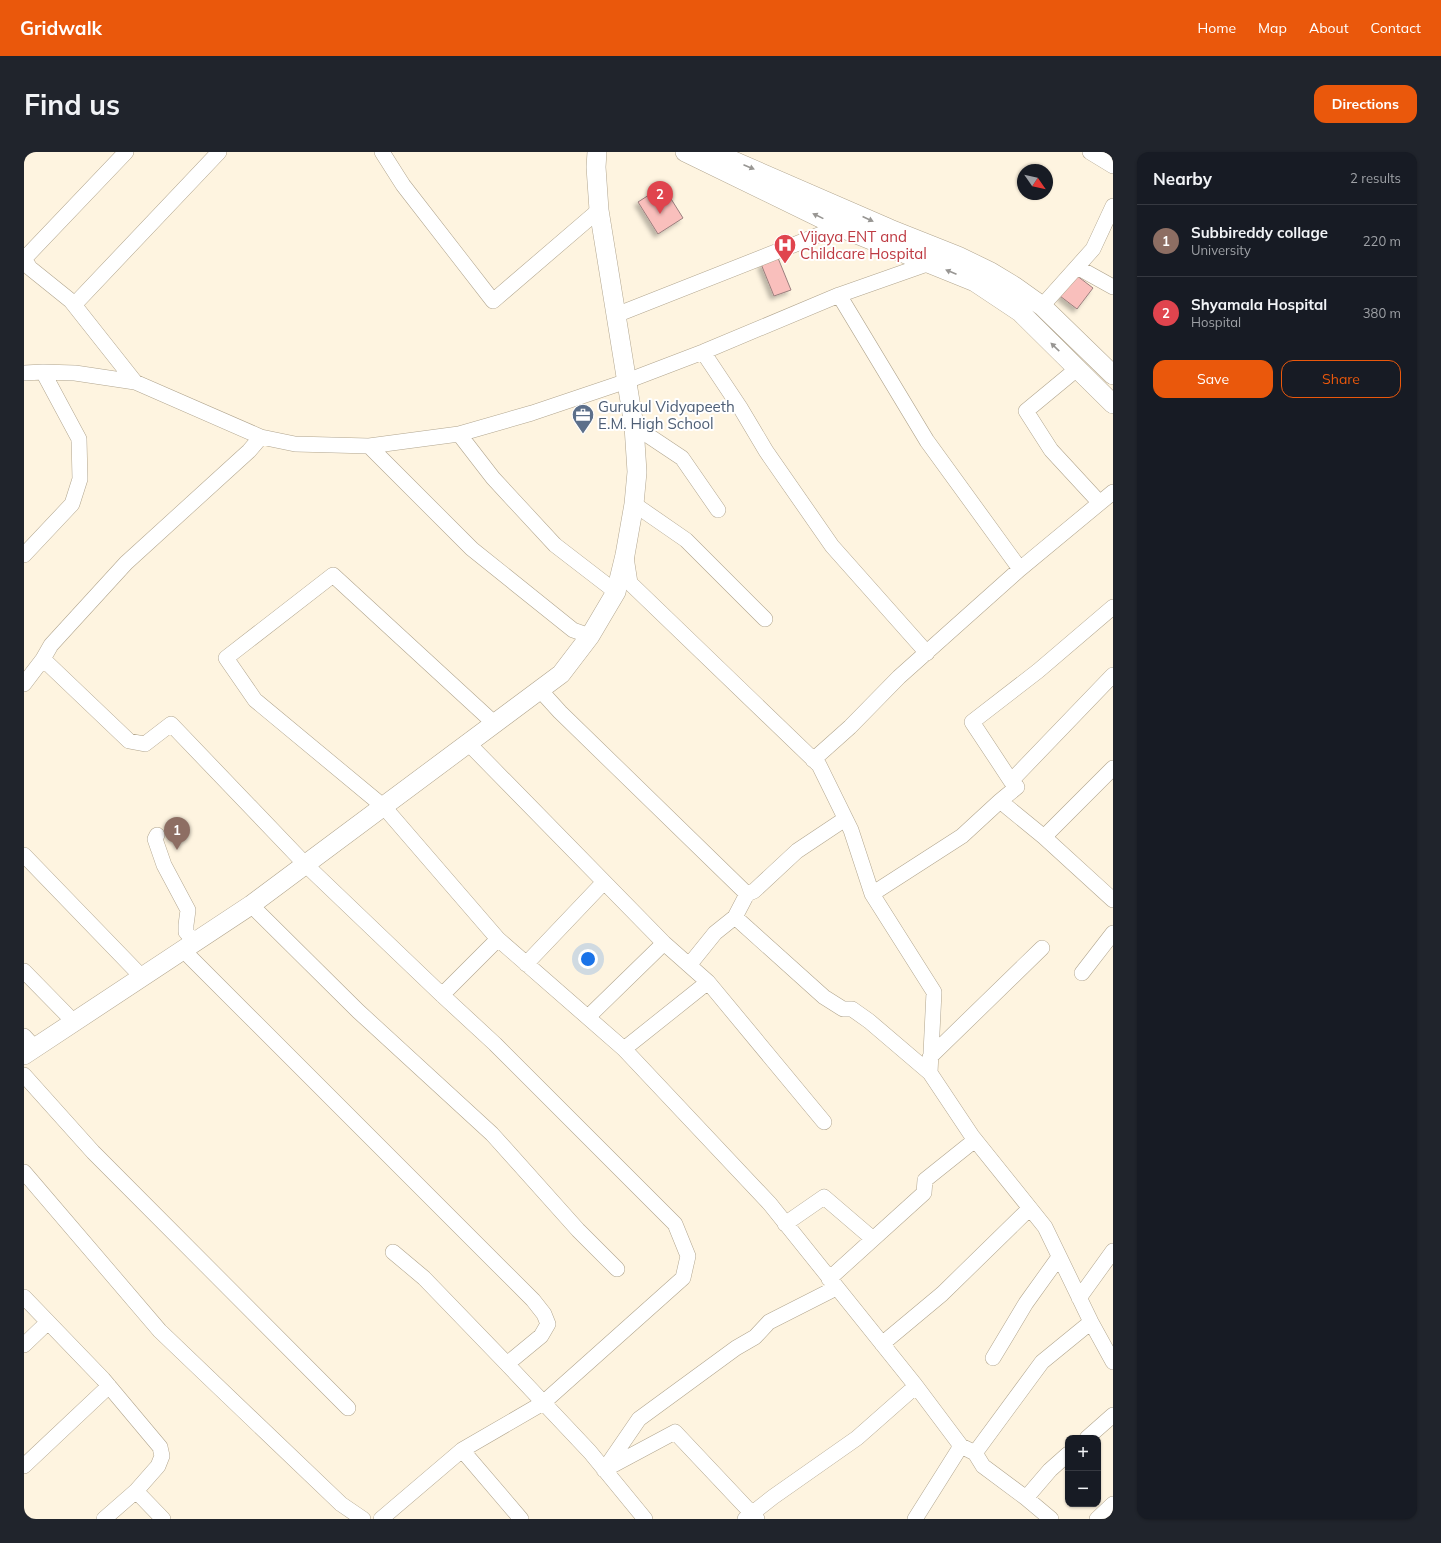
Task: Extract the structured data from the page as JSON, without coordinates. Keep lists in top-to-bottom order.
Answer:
{
  "places": {
    "hospital": ["Vijaya ENT and Childcare Hospital"],
    "office": ["Gurukul Vidyapeeth E.M. High School"]
  },
  "north": "bottom right",
  "page": {
    "header": "Gridwalk",
    "nav": [
      "Home",
      "Map",
      "About",
      "Contact"
    ],
    "buttons": [
      "Directions",
      ["Save", "Share"]
    ],
    "title": "Find us",
    "heading": ["Nearby", "2 results"],
    "pins": ["2", "1"],
    "list": [
      {
        "mark": "1",
        "name": "Subbireddy collage",
        "note": "University",
        "value": "220 m"
      },
      {
        "mark": "2",
        "name": "Shyamala Hospital",
        "note": "Hospital",
        "value": "380 m"
      }
    ],
    "map_buttons": ["+", "−"]
  }
}
